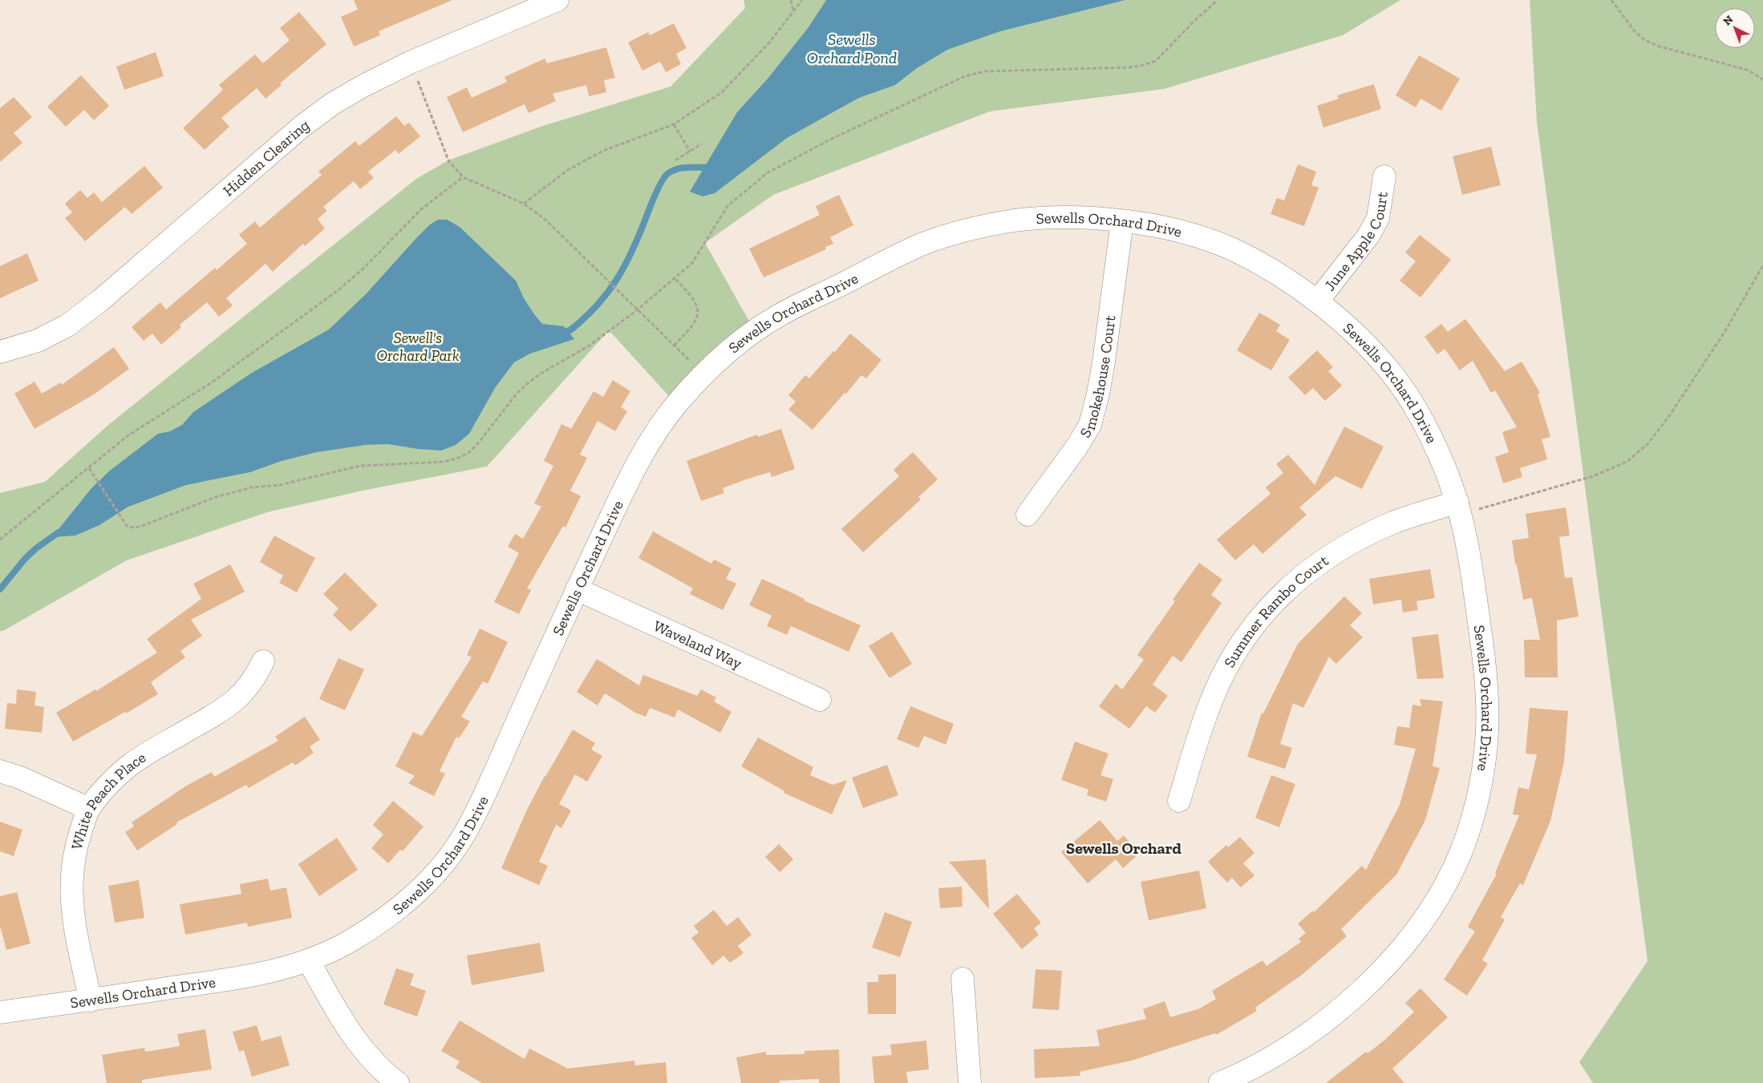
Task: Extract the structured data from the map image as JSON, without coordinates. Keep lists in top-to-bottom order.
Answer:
{
  "streets": {
    "street": [
      "Hidden Clearing",
      "Sewells Orchard Drive",
      "June Apple Court",
      "Smokehouse Court",
      "Summer Rambo Court",
      "Waveland Way",
      "White Peach Place"
    ]
  },
  "crossings": [
    ["Sewells Orchard Drive", "June Apple Court"],
    ["Sewells Orchard Drive", "Smokehouse Court"],
    ["Sewells Orchard Drive", "Summer Rambo Court"],
    ["Sewells Orchard Drive", "Waveland Way"],
    ["Sewells Orchard Drive", "White Peach Place"]
  ],
  "districts": ["Sewells Orchard"],
  "water": ["Sewells Orchard Pond"],
  "parks": ["Sewell's Orchard Park"],
  "north": "top left"
}
